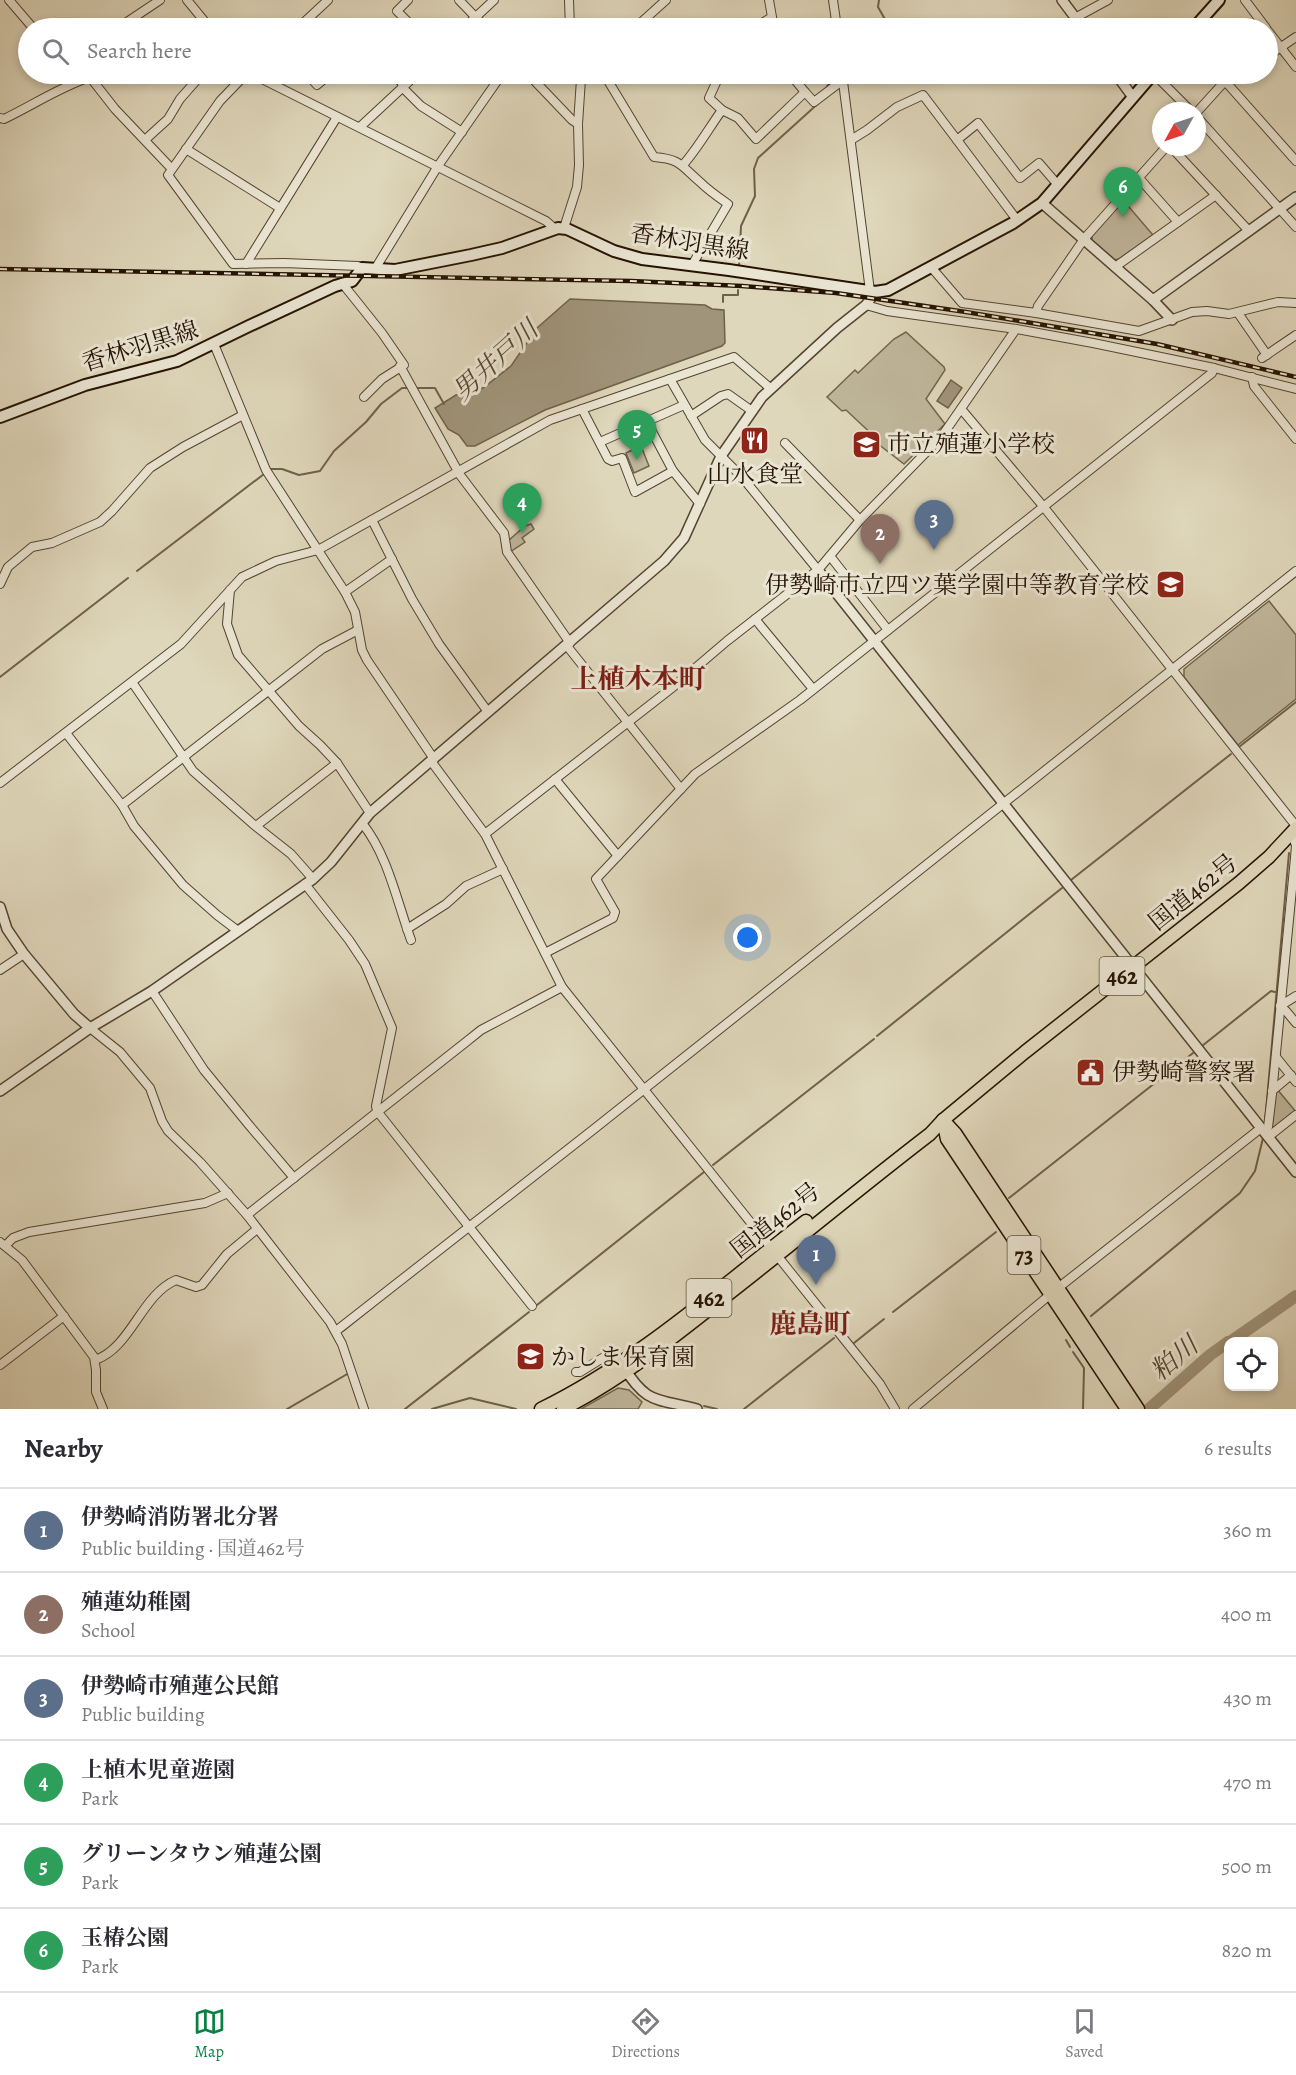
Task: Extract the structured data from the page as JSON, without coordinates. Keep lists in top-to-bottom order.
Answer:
{
  "streets": {
    "main road": [
      "香林羽黒線",
      "国道462号",
      "462",
      "73"
    ]
  },
  "crossings": [
    ["国道462号", "73"]
  ],
  "districts": ["上植木本町", "鹿島町"],
  "water": ["男井戸川", "粕川"],
  "places": {
    "restaurant": ["山水食堂"],
    "school or university": ["市立殖蓮小学校", "伊勢崎市立四ツ葉学園中等教育学校", "かしま保育園"],
    "public building": ["伊勢崎警察署"]
  },
  "north": "bottom left",
  "page": {
    "search": "Search here",
    "pins": [
      "6",
      "5",
      "4",
      "3",
      "2",
      "1"
    ],
    "heading": ["Nearby", "6 results"],
    "list": [
      {
        "mark": "1",
        "name": "伊勢崎消防署北分署",
        "note": "Public building · 国道462号",
        "value": "360 m"
      },
      {
        "mark": "2",
        "name": "殖蓮幼稚園",
        "note": "School",
        "value": "400 m"
      },
      {
        "mark": "3",
        "name": "伊勢崎市殖蓮公民館",
        "note": "Public building",
        "value": "430 m"
      },
      {
        "mark": "4",
        "name": "上植木児童遊園",
        "note": "Park",
        "value": "470 m"
      },
      {
        "mark": "5",
        "name": "グリーンタウン殖蓮公園",
        "note": "Park",
        "value": "500 m"
      },
      {
        "mark": "6",
        "name": "玉椿公園",
        "note": "Park",
        "value": "820 m"
      }
    ],
    "nav": ["Map", "Directions", "Saved"]
  }
}
